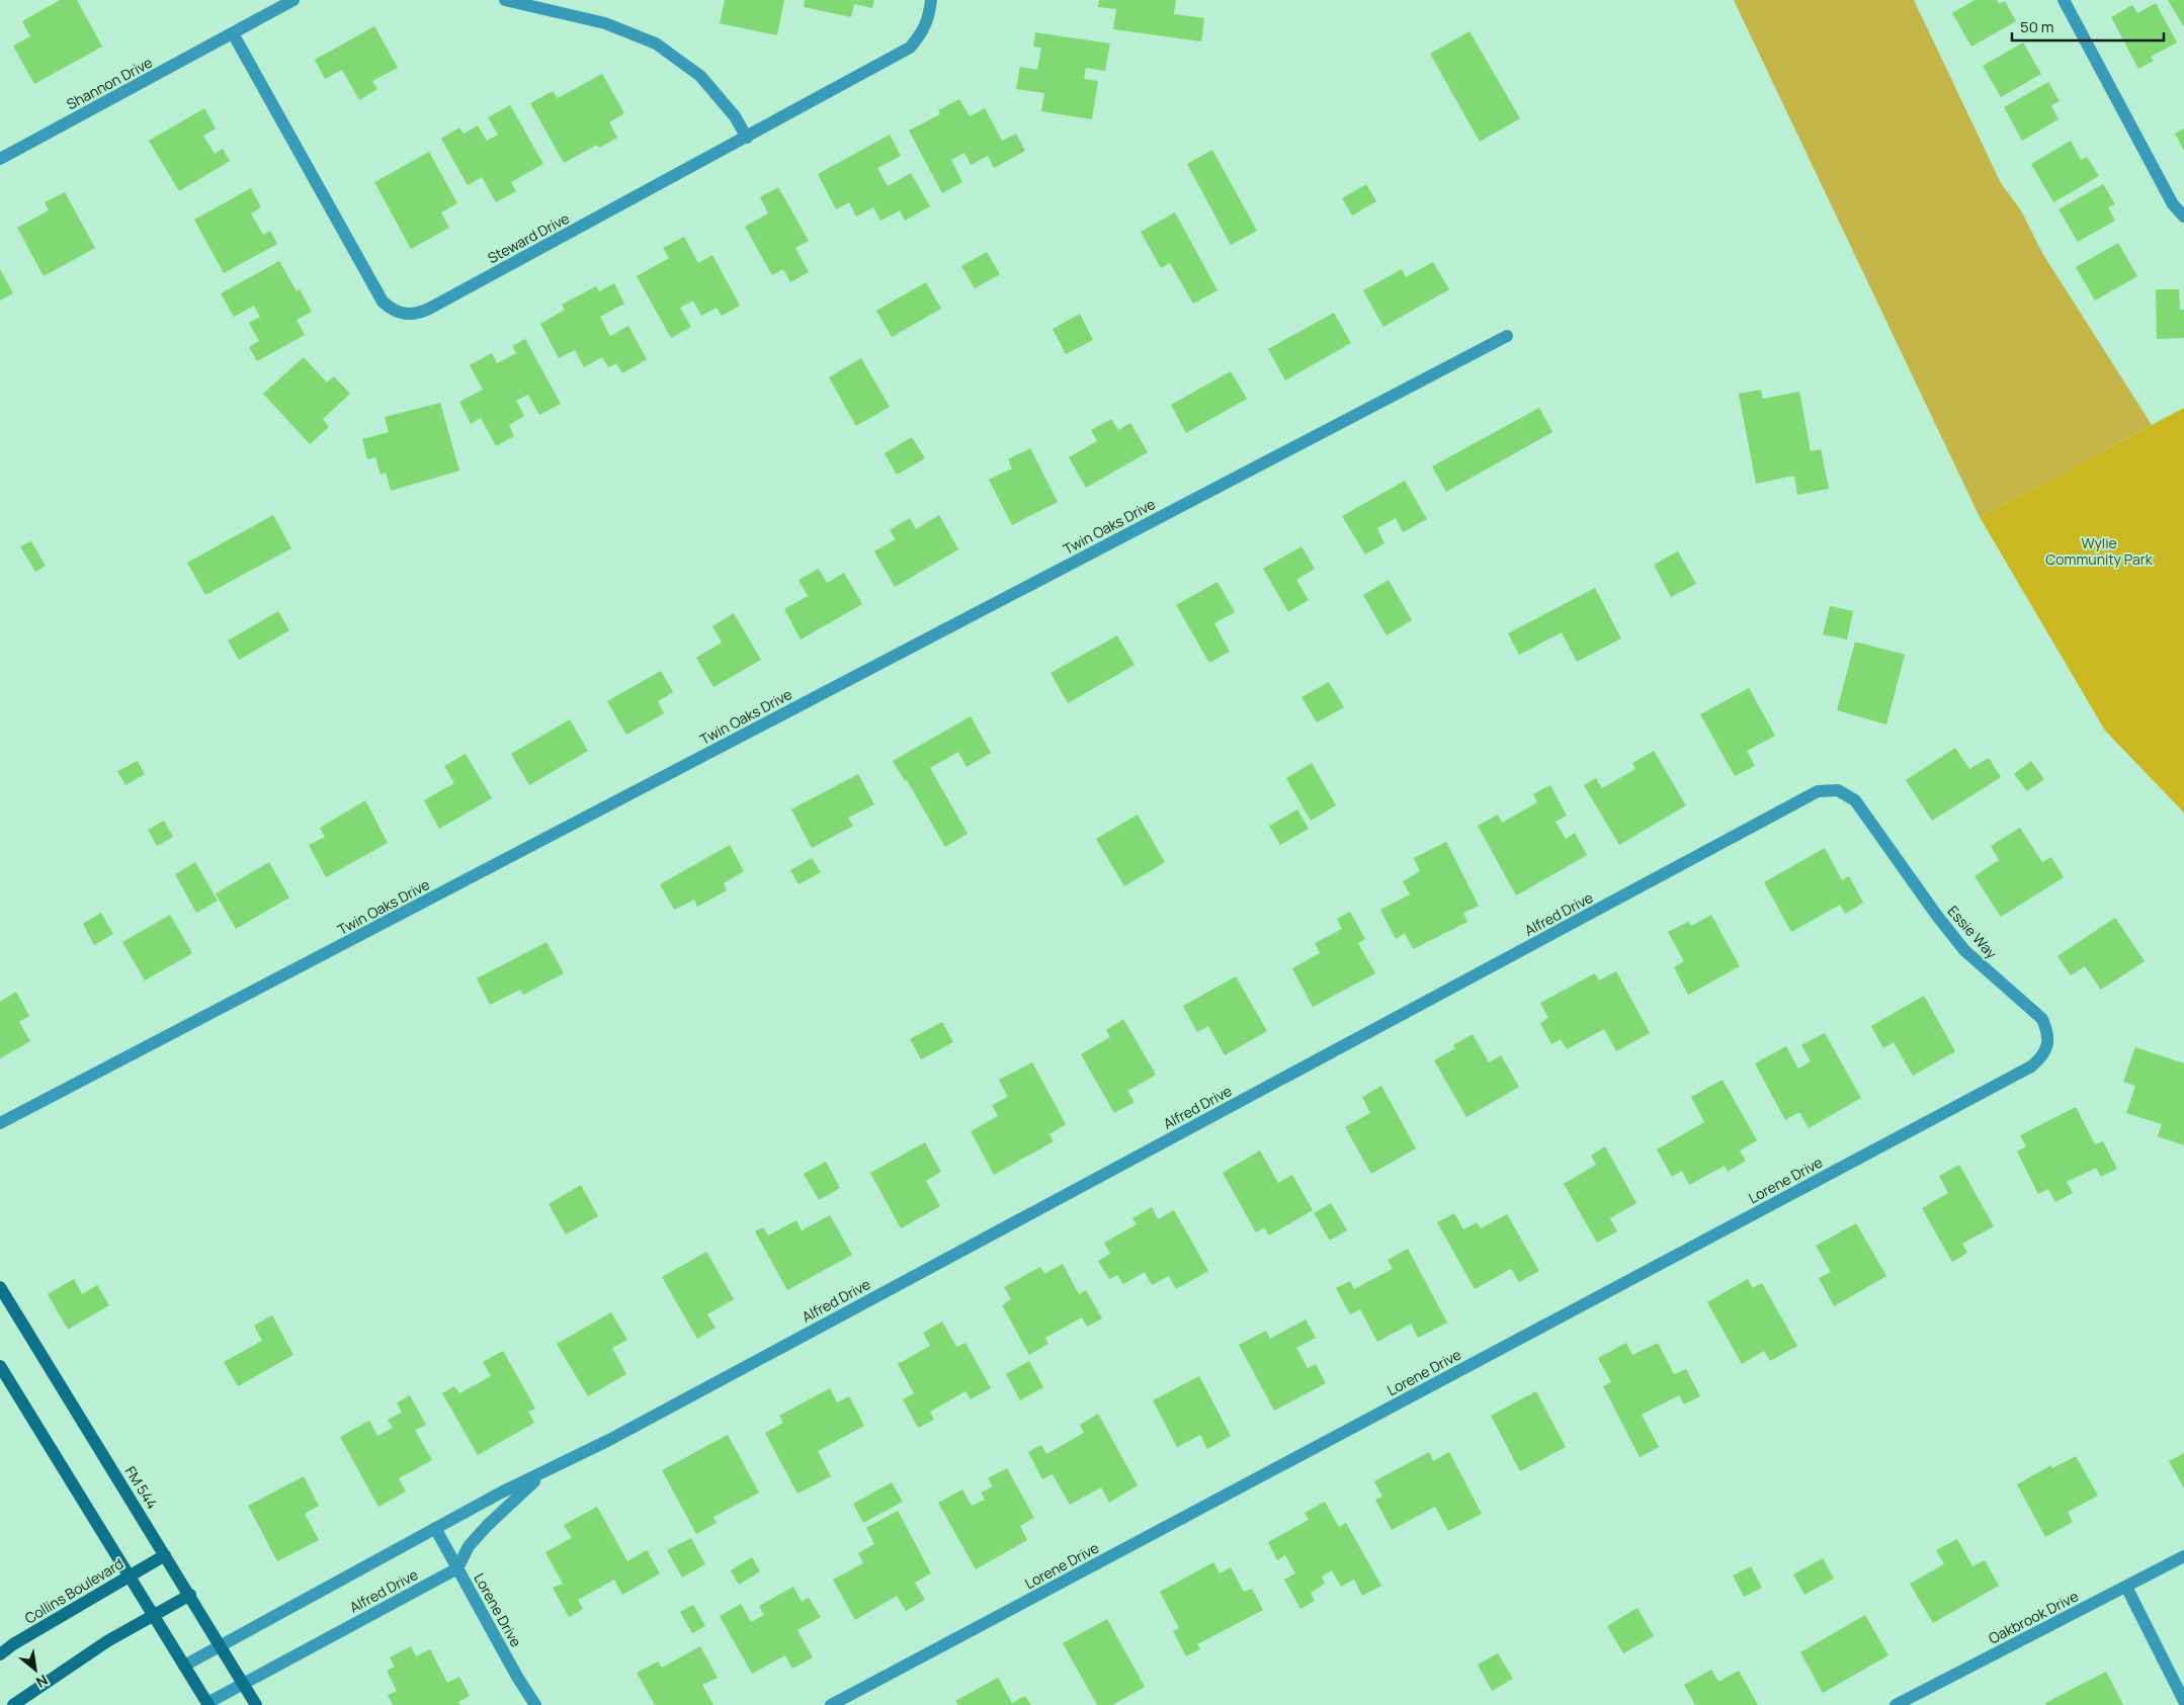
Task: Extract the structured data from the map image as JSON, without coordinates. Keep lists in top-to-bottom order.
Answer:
{
  "streets": {
    "main road": ["FM 544", "Collins Boulevard"],
    "street": [
      "Shannon Drive",
      "Steward Drive",
      "Twin Oaks Drive",
      "Alfred Drive",
      "Essie Way",
      "Lorene Drive",
      "Oakbrook Drive"
    ]
  },
  "crossings": [
    ["Shannon Drive", "Steward Drive"],
    ["Alfred Drive", "Essie Way"],
    ["Alfred Drive", "Lorene Drive"],
    ["Alfred Drive", "FM 544"],
    ["Essie Way", "Lorene Drive"],
    ["FM 544", "Collins Boulevard"]
  ],
  "parks": ["Wylie Community Park"],
  "scale_bar": "50 m",
  "north": "bottom right"
}
